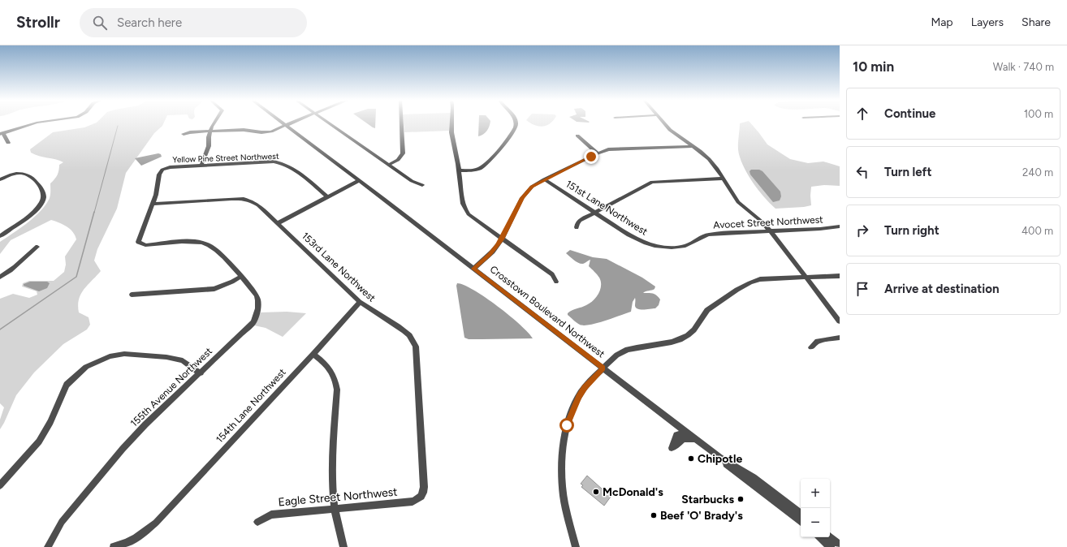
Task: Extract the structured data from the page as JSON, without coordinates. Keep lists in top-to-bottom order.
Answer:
{
  "streets": {
    "street": [
      "Yellow Pine Street Northwest",
      "151st Lane Northwest",
      "Avocet Street Northwest",
      "153rd Lane Northwest",
      "Crosstown Boulevard Northwest",
      "155th Avenue Northwest",
      "154th Lane Northwest",
      "Eagle Street Northwest"
    ]
  },
  "crossings": [
    ["Yellow Pine Street Northwest", "153rd Lane Northwest"],
    ["Yellow Pine Street Northwest", "155th Avenue Northwest"],
    ["151st Lane Northwest", "Avocet Street Northwest"],
    ["153rd Lane Northwest", "155th Avenue Northwest"],
    ["153rd Lane Northwest", "154th Lane Northwest"],
    ["153rd Lane Northwest", "Eagle Street Northwest"]
  ],
  "places": [
    "Chipotle",
    "McDonald's",
    "Starbucks",
    "Beef 'O' Brady's"
  ],
  "page": {
    "header": "Strollr",
    "search": "Search here",
    "nav": ["Map", "Layers", "Share"],
    "heading": ["10 min", "Walk · 740 m"],
    "list": [
      ["Continue", "100 m"],
      ["Turn left", "240 m"],
      ["Turn right", "400 m"],
      "Arrive at destination"
    ],
    "map_buttons": ["+", "−"]
  }
}
